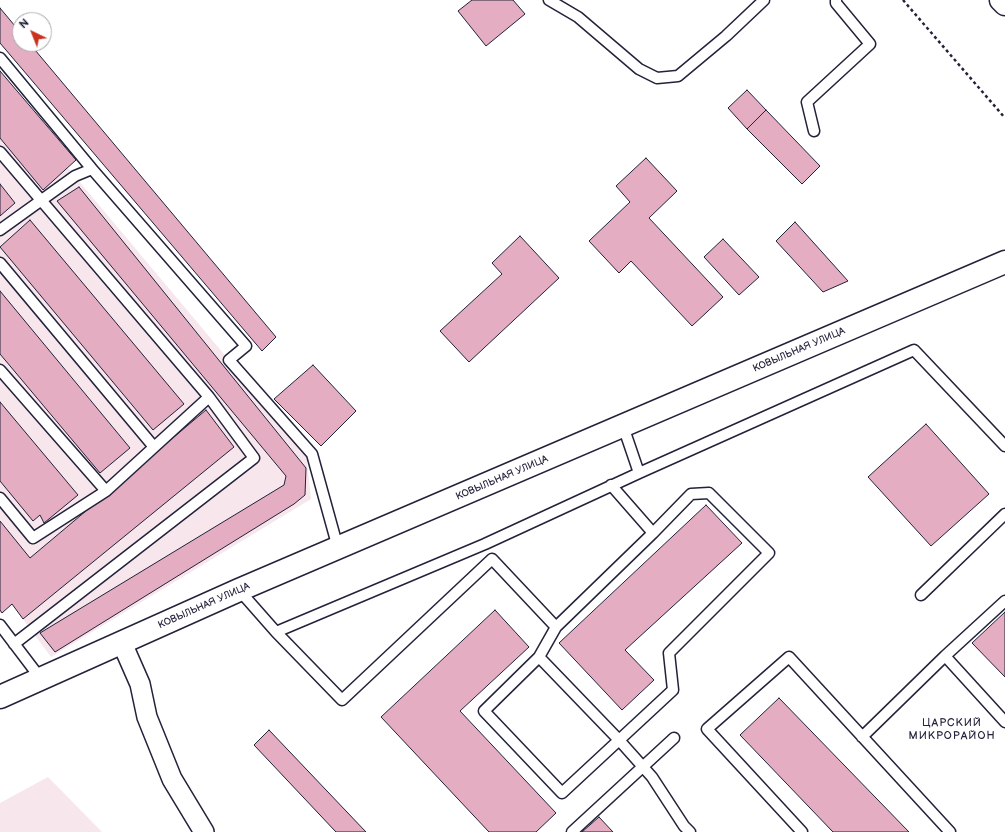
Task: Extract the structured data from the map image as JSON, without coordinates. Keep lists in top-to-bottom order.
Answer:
{
  "streets": {
    "main road": ["КОВЫЛЬНАЯ УЛИЦА"]
  },
  "districts": ["ЦАРСКИЙ МИКРОРАЙОН"],
  "north": "top left"
}
